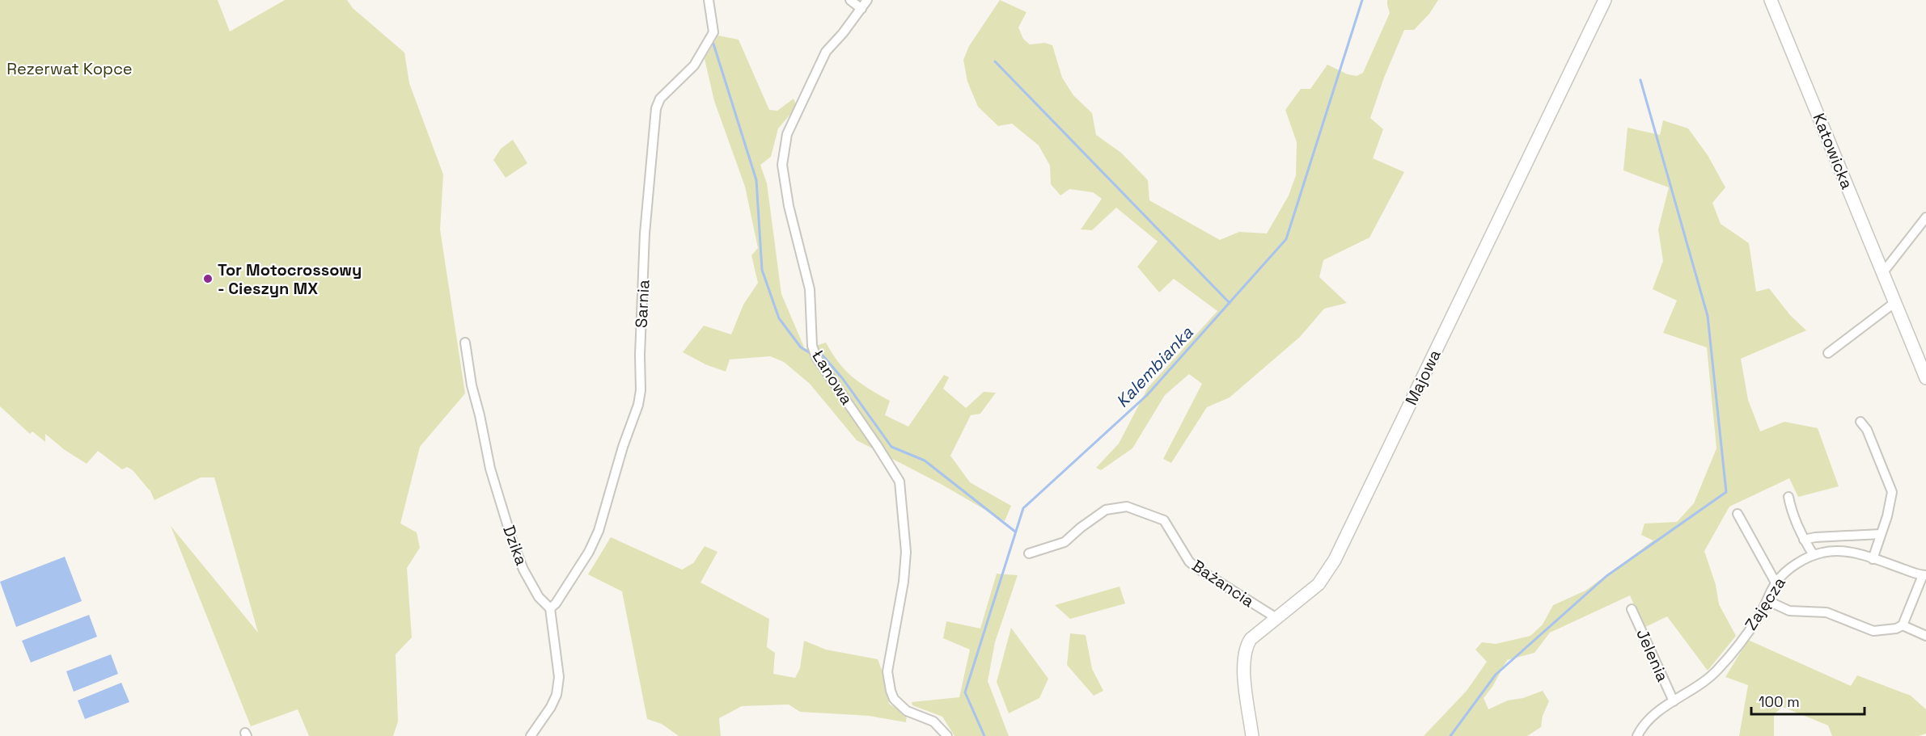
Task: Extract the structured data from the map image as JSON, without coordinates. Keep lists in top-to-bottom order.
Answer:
{
  "streets": {
    "street": [
      "Katowicka",
      "Sarnia",
      "Łanowa",
      "Majowa",
      "Dzika",
      "Bażancia",
      "Zajęcza",
      "Jelenia"
    ]
  },
  "crossings": [
    ["Sarnia", "Dzika"],
    ["Majowa", "Bażancia"],
    ["Zajęcza", "Jelenia"]
  ],
  "water": ["Kalembianka"],
  "parks": ["Rezerwat Kopce"],
  "places": ["Tor Motocrossowy - Cieszyn MX"],
  "scale_bar": "100 m"
}
